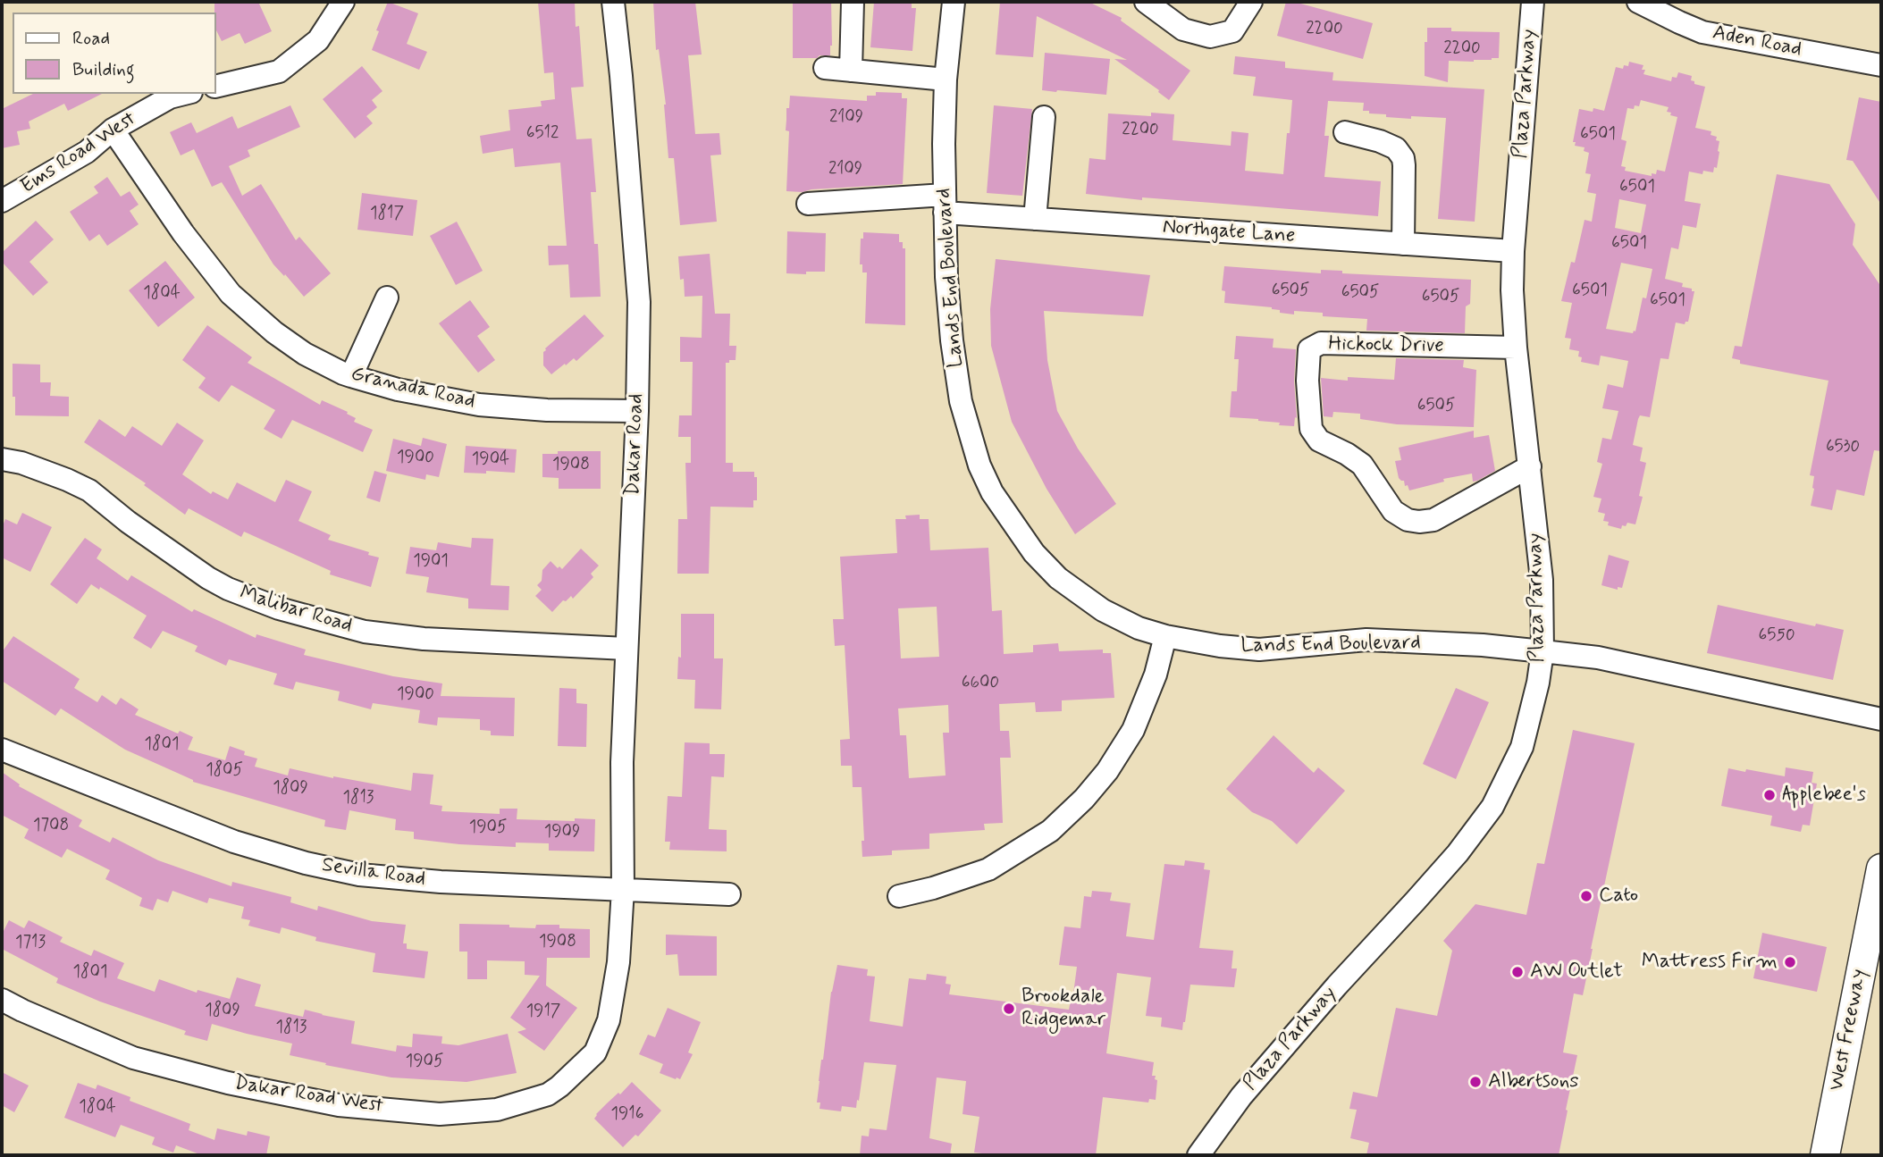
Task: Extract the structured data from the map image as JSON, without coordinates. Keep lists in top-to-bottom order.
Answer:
{
  "streets": {
    "main road": ["West Freeway"],
    "street": [
      "Aden Road",
      "Plaza Parkway",
      "Ems Road West",
      "Northgate Lane",
      "Lands End Boulevard",
      "Hickock Drive",
      "Granada Road",
      "Dakar Road",
      "Malibar Road",
      "Sevilla Road",
      "Dakar Road West"
    ]
  },
  "crossings": [
    ["Plaza Parkway", "Northgate Lane"],
    ["Plaza Parkway", "Lands End Boulevard"],
    ["Plaza Parkway", "Hickock Drive"],
    ["Ems Road West", "Granada Road"],
    ["Northgate Lane", "Lands End Boulevard"],
    ["Granada Road", "Dakar Road"],
    ["Dakar Road", "Malibar Road"],
    ["Dakar Road", "Sevilla Road"],
    ["Dakar Road", "Dakar Road West"],
    ["Sevilla Road", "Dakar Road West"]
  ],
  "places": [
    "Applebee's",
    "Cato",
    "Mattress Firm",
    "AW Outlet",
    "Brookdale Ridgemar",
    "Albertsons"
  ],
  "house_numbers": [
    "2200",
    "2200",
    "2109",
    "2200",
    "6512",
    "6501",
    "2109",
    "6501",
    "1817",
    "6501",
    "6505",
    "6501",
    "6505",
    "1804",
    "6505",
    "6501",
    "6505",
    "6530",
    "1900",
    "1904",
    "1908",
    "1901",
    "6550",
    "6600",
    "1900",
    "1801",
    "1805",
    "1809",
    "1813",
    "1708",
    "1905",
    "1909",
    "1908",
    "1713",
    "1801",
    "1809",
    "1917",
    "1813",
    "1905",
    "1804",
    "1916"
  ],
  "legend": ["Road", "Building"]
}
